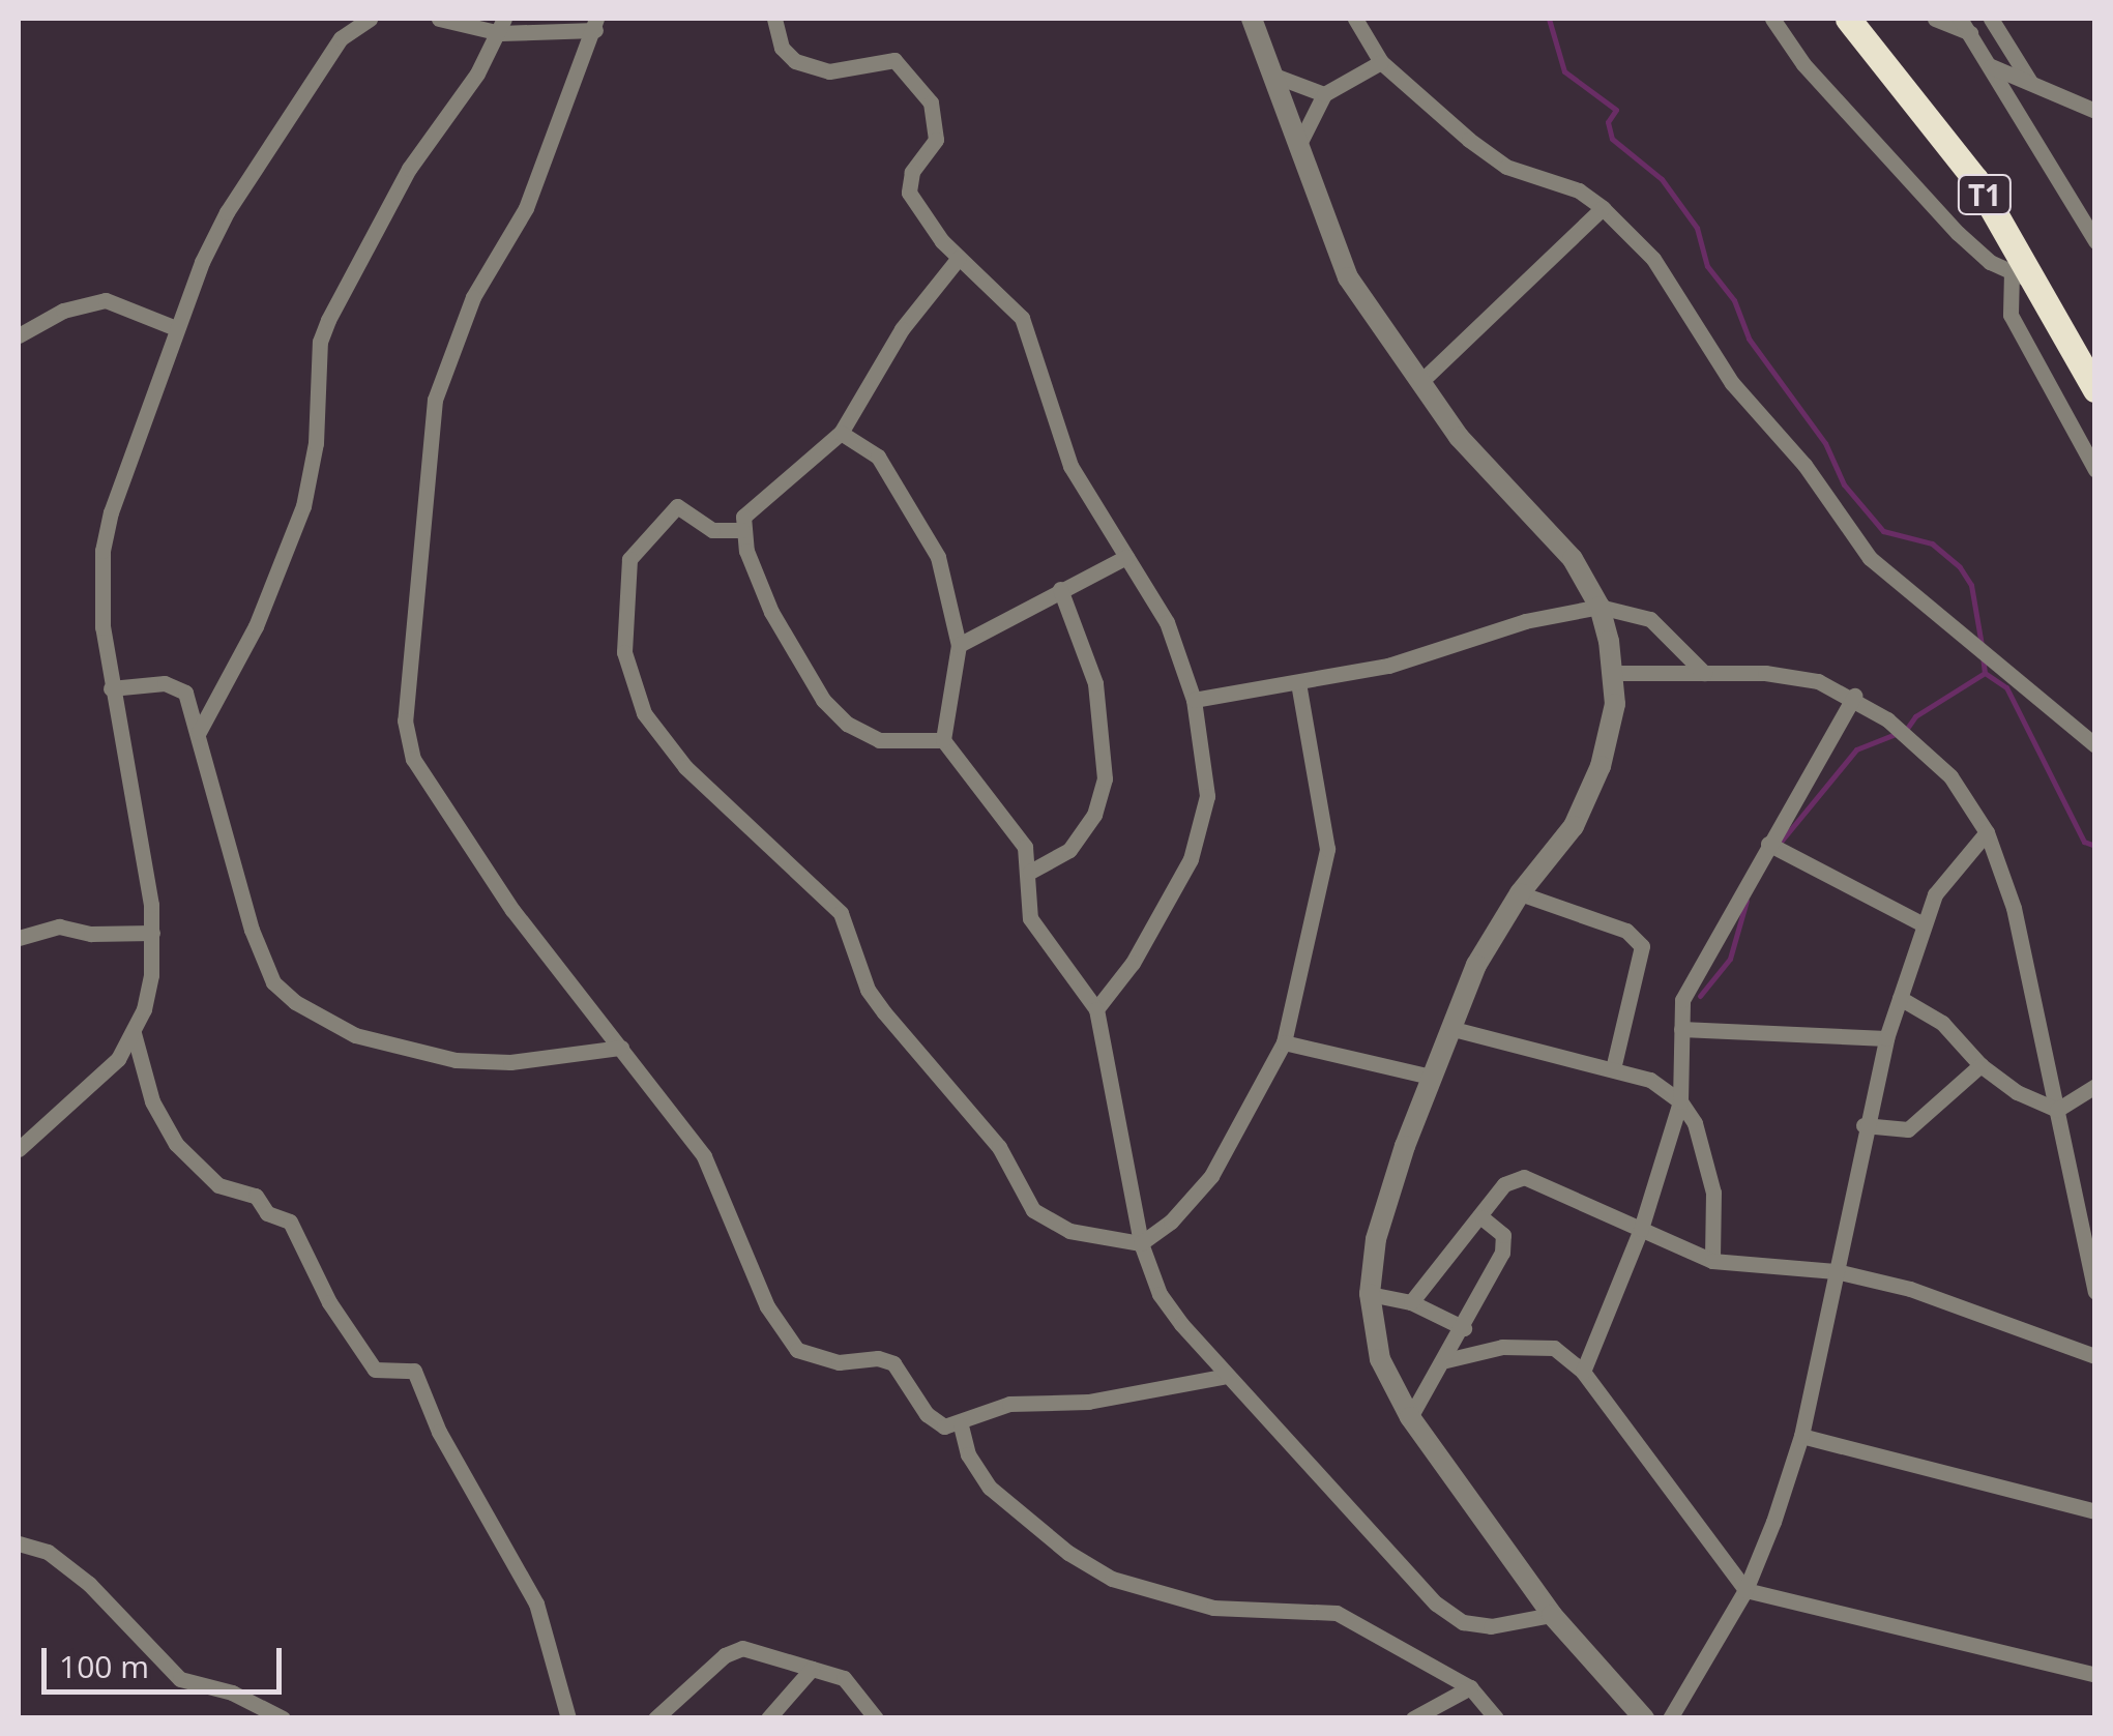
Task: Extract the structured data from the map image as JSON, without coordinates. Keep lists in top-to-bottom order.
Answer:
{
  "streets": {
    "highway": ["T1"]
  },
  "scale_bar": "100 m"
}
